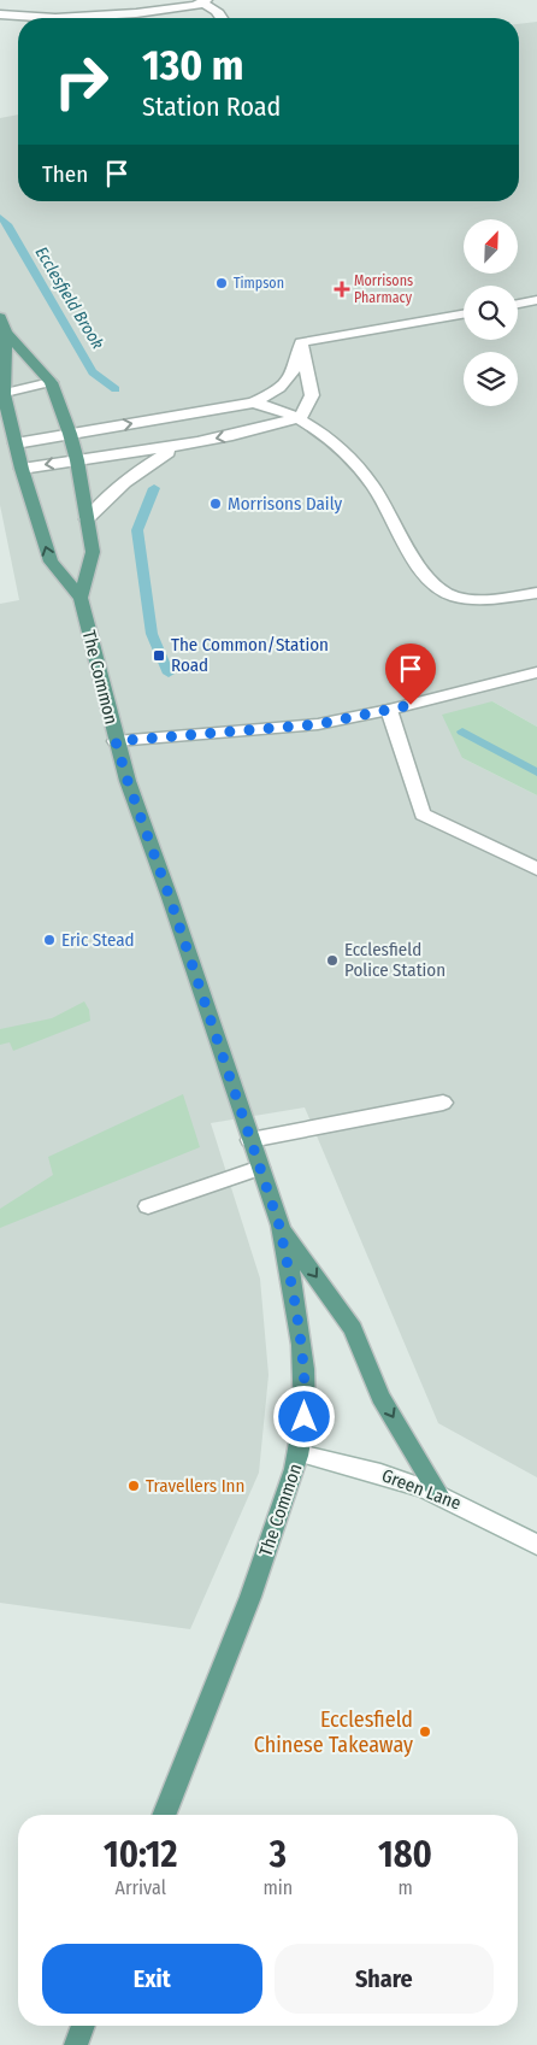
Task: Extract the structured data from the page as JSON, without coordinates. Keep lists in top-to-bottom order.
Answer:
{
  "streets": {
    "main road": ["The Common"],
    "street": ["Green Lane"]
  },
  "crossings": [
    ["The Common", "Green Lane"]
  ],
  "water": ["Ecclesfield Brook"],
  "places": {
    "other": [
      "Timpson",
      "Morrisons Daily",
      "Eric Stead",
      "Ecclesfield Police Station",
      "Travellers Inn",
      "Ecclesfield Chinese Takeaway"
    ],
    "health": ["Morrisons Pharmacy"],
    "transit": ["The Common/Station Road"]
  },
  "north": "top right",
  "page": {
    "turn": ["130 m", "Station Road"],
    "then": "Then",
    "eta": [
      "10:12",
      "Arrival",
      "3",
      "min",
      "180",
      "m"
    ],
    "buttons": ["Exit", "Share"]
  }
}
